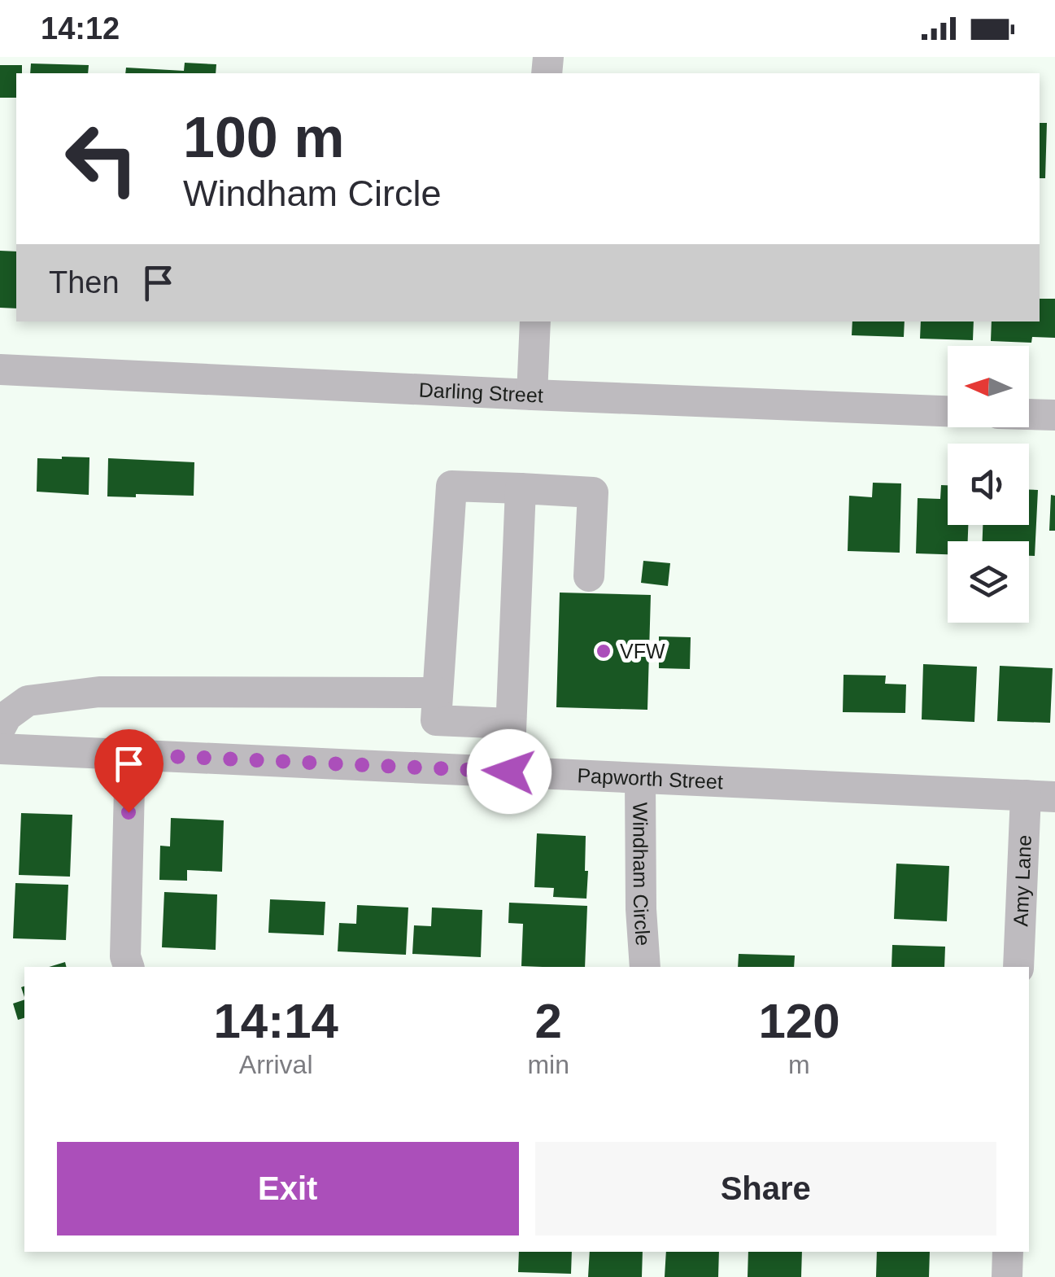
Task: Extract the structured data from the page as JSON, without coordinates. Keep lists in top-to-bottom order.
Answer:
{
  "streets": {
    "street": [
      "Darling Street",
      "Papworth Street",
      "Windham Circle",
      "Amy Lane"
    ]
  },
  "crossings": [
    ["Papworth Street", "Windham Circle"],
    ["Papworth Street", "Amy Lane"]
  ],
  "places": ["VFW"],
  "north": "left",
  "page": {
    "status": "14:12",
    "turn": ["100 m", "Windham Circle"],
    "then": "Then",
    "eta": [
      "14:14",
      "Arrival",
      "2",
      "min",
      "120",
      "m"
    ],
    "buttons": ["Exit", "Share"]
  }
}
